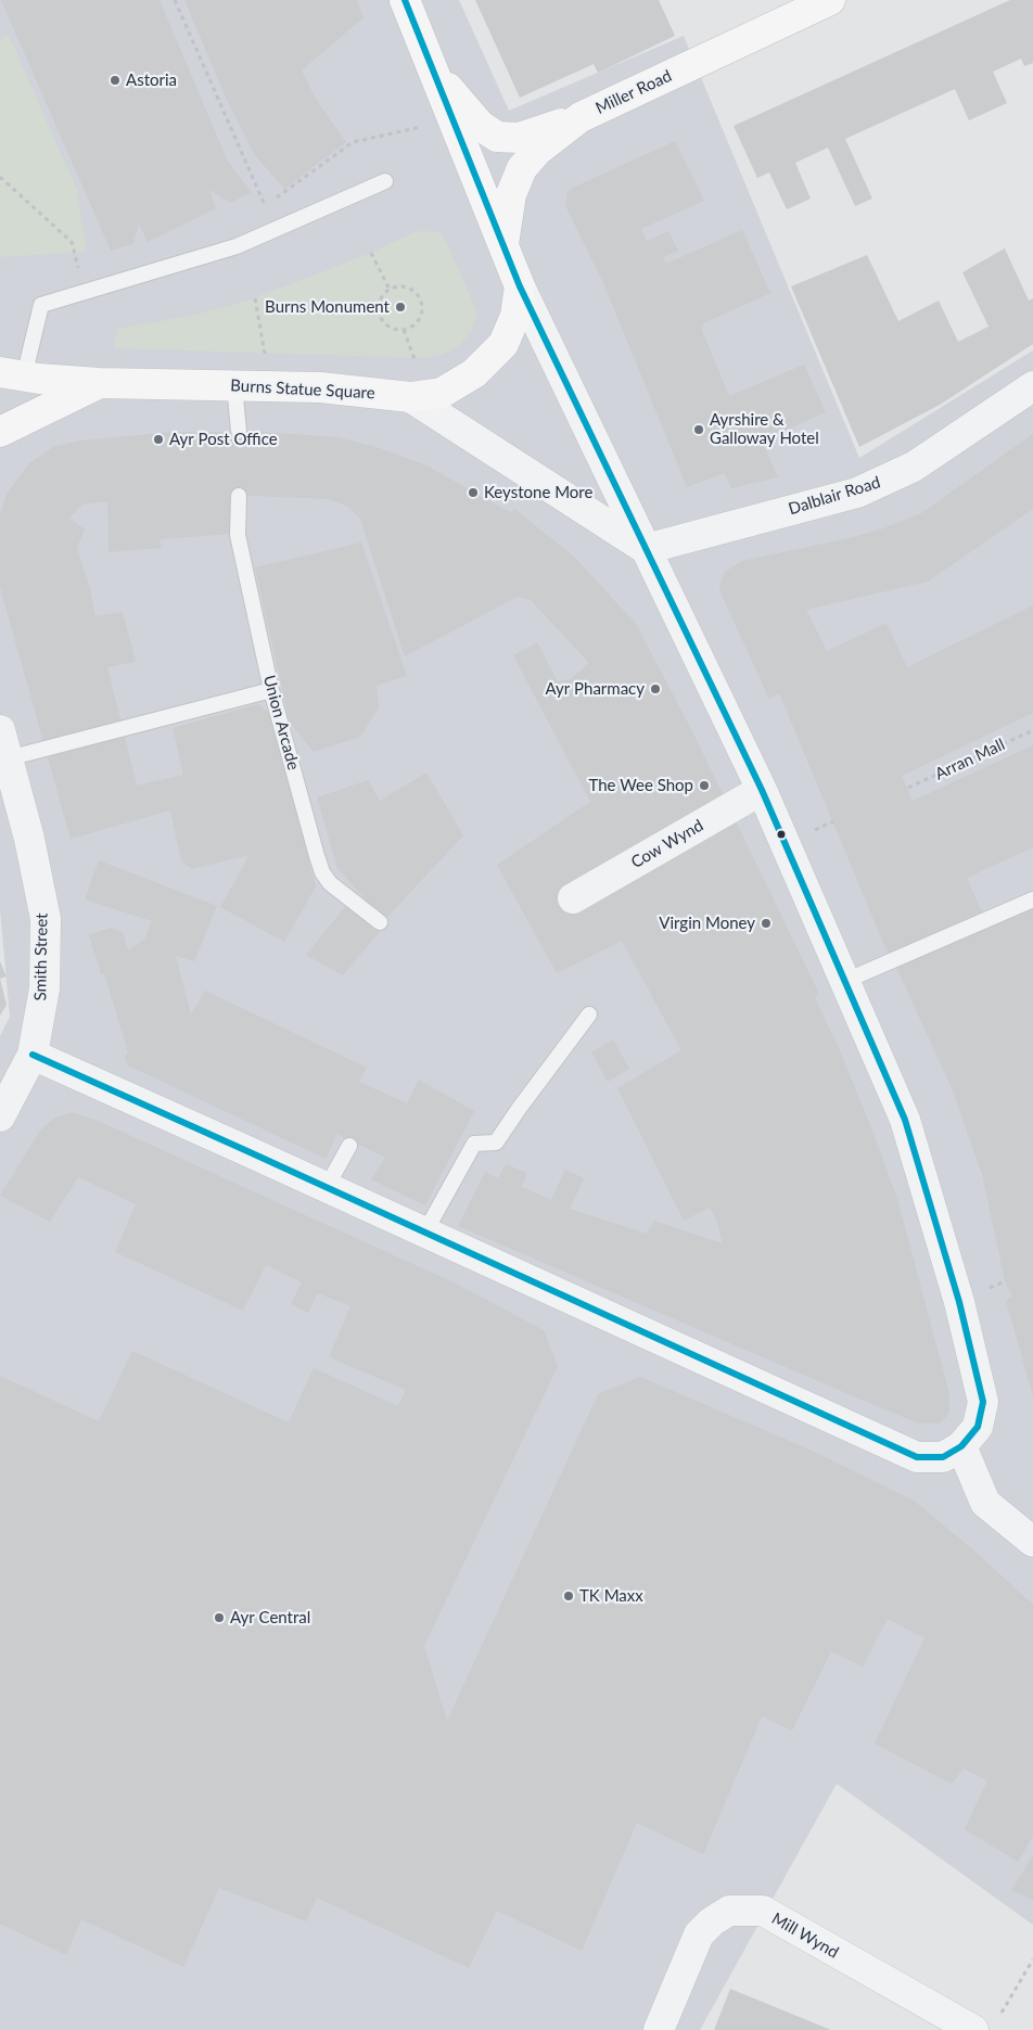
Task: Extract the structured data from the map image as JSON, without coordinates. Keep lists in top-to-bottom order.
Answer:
{
  "streets": {
    "main road": ["Miller Road", "Burns Statue Square"],
    "street": [
      "Dalblair Road",
      "Cow Wynd",
      "Smith Street",
      "Mill Wynd"
    ],
    "lane": ["Union Arcade"],
    "path": ["Arran Mall"]
  },
  "places": [
    "Astoria",
    "Burns Monument",
    "Ayrshire & Galloway Hotel",
    "Ayr Post Office",
    "Keystone More",
    "Ayr Pharmacy",
    "The Wee Shop",
    "Virgin Money",
    "TK Maxx",
    "Ayr Central"
  ]
}
